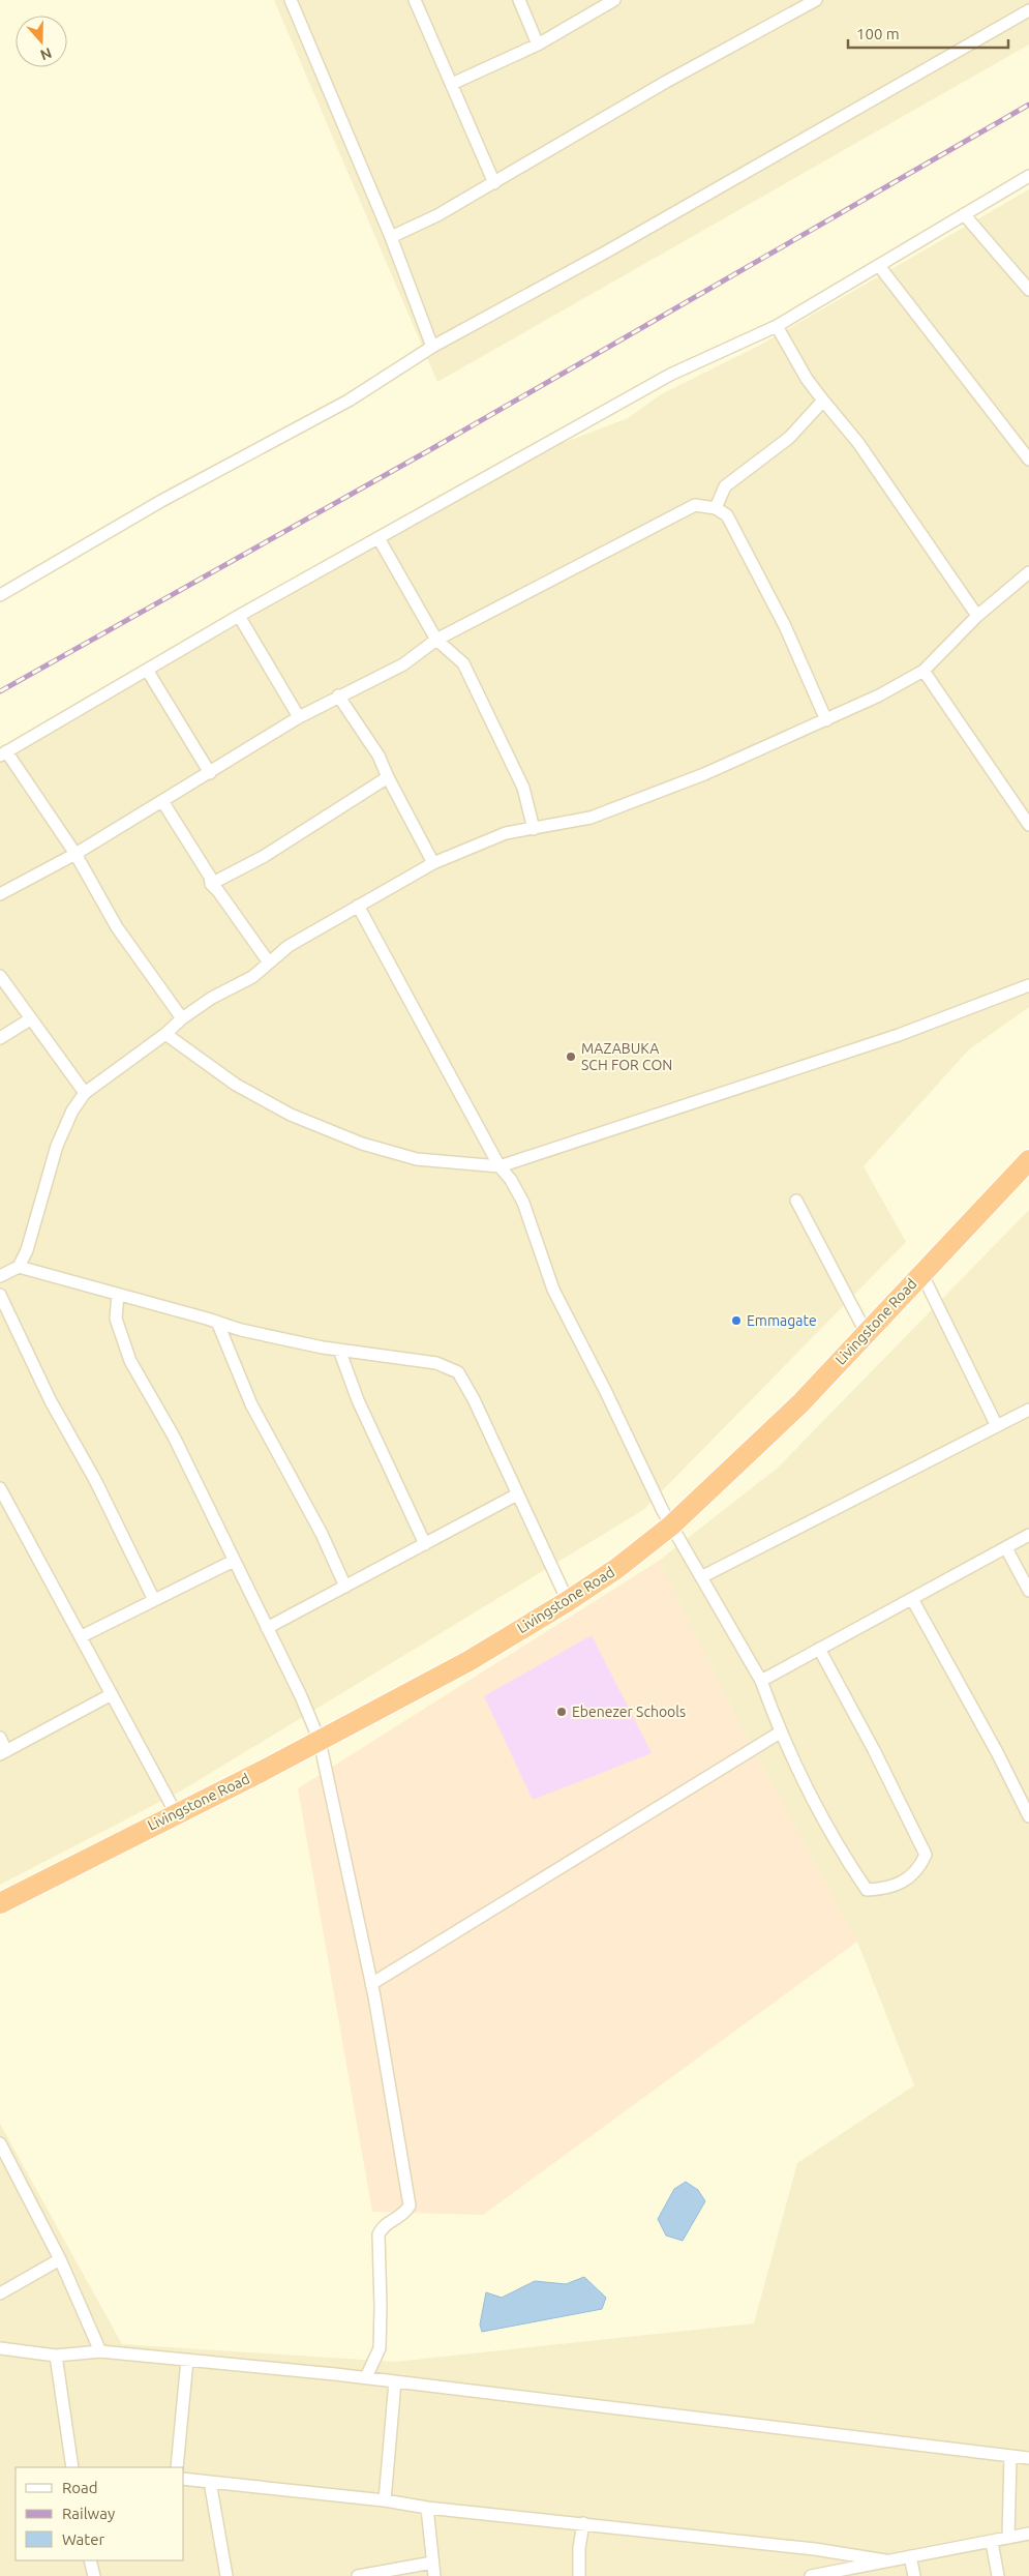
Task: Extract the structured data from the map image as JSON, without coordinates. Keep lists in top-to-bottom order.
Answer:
{
  "streets": {
    "highway": ["Livingstone Road"]
  },
  "places": ["MAZABUKA SCH FOR CON", "Emmagate", "Ebenezer Schools"],
  "legend": ["Road", "Railway", "Water"],
  "scale_bar": "100 m",
  "north": "bottom"
}
